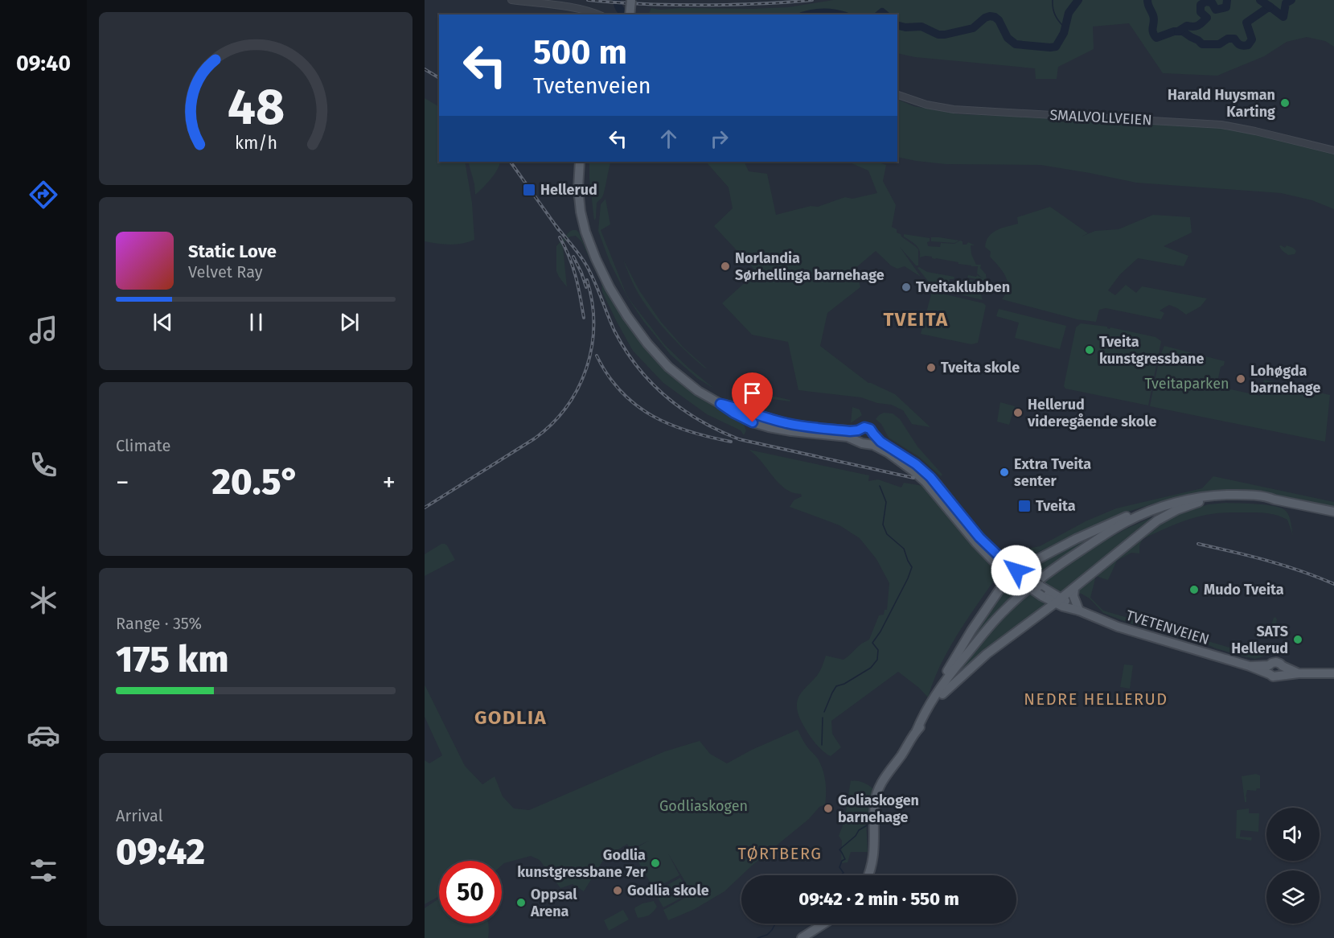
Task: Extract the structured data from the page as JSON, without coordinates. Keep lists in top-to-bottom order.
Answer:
{
  "streets": {
    "main road": ["TVETENVEIEN"],
    "street": ["SMALVOLLVEIEN"]
  },
  "districts": [
    "TVEITA",
    "NEDRE HELLERUD",
    "GODLIA",
    "TØRTBERG"
  ],
  "parks": ["Tveitaparken", "Godliaskogen"],
  "places": {
    "other": [
      "Harald Huysman Karting",
      "Norlandia Sørhellinga barnehage",
      "Tveitaklubben",
      "Tveita kunstgressbane",
      "Tveita skole",
      "Lohøgda barnehage",
      "Hellerud videregående skole",
      "Extra Tveita senter",
      "Mudo Tveita",
      "SATS Hellerud",
      "Goliaskogen barnehage",
      "Godlia kunstgressbane 7er",
      "Godlia skole",
      "Oppsal Arena"
    ],
    "transit": ["Hellerud", "Tveita"]
  },
  "page": {
    "tabs": "09:40",
    "turn": ["500 m", "Tvetenveien"],
    "song": ["Static Love", "Velvet Ray"],
    "tile": [
      "Climate",
      ["Range · 35%", "175 km"],
      ["Arrival", "09:42"]
    ],
    "heat": ["−", "20.5°", "+"],
    "limit": "50",
    "trip": "09:42 · 2 min · 550 m",
    "gauge": ["48", "km/h"]
  }
}
